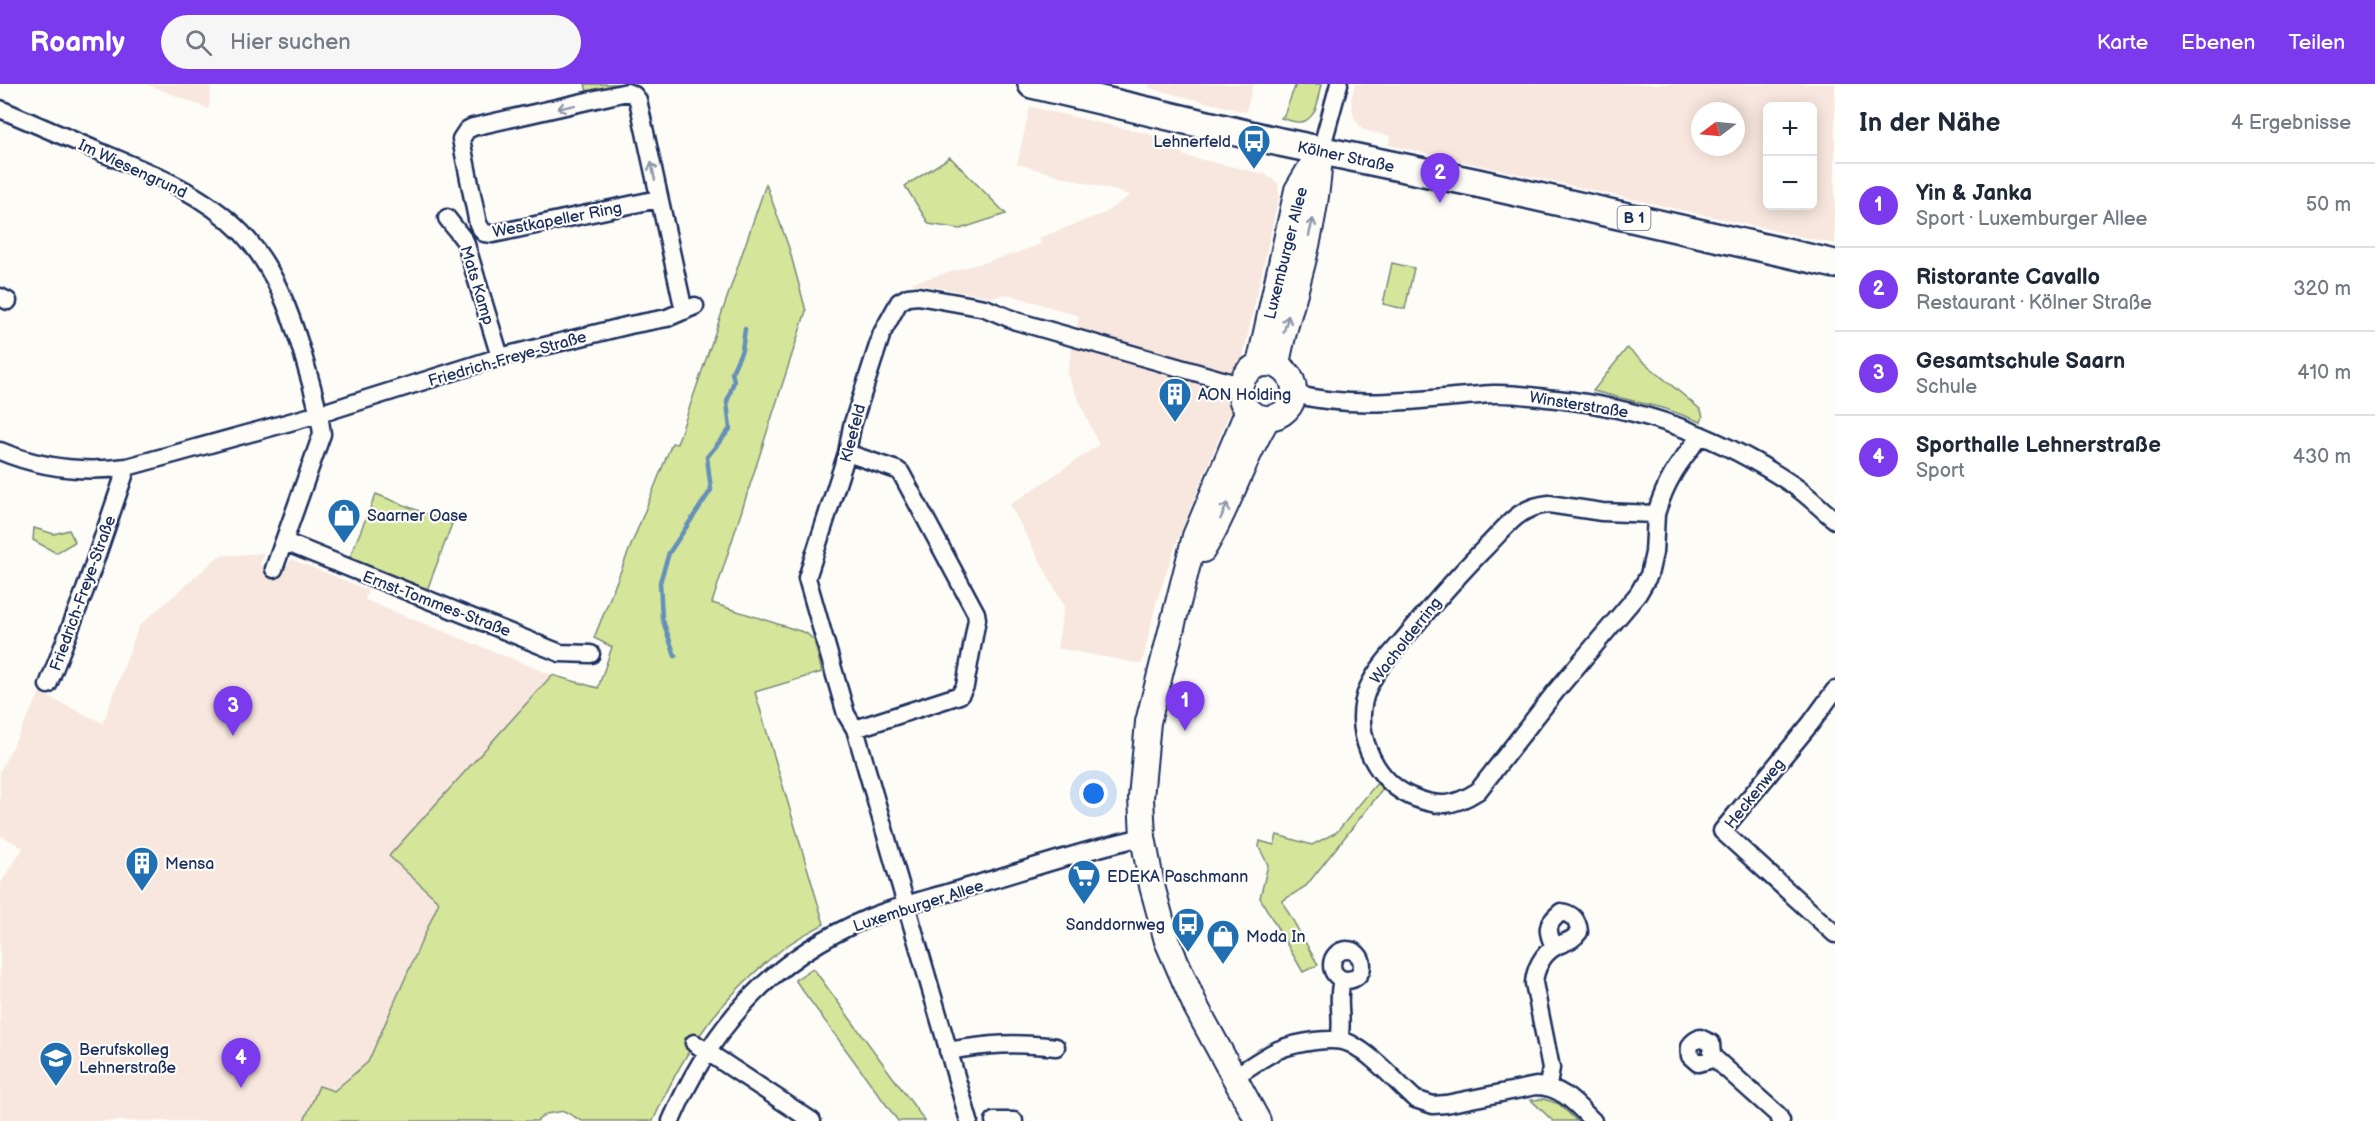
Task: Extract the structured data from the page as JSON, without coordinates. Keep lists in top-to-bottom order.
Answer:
{
  "streets": {
    "main road": ["Kölner Straße", "B 1"],
    "street": [
      "Im Wiesengrund",
      "Westkapeller Ring",
      "Luxemburger Allee",
      "Mats Kamp",
      "Friedrich-Freye-Straße",
      "Winsterstraße",
      "Kleefeld",
      "Ernst-Tommes-Straße",
      "Wacholderring",
      "Heckenweg"
    ]
  },
  "crossings": [
    ["Kölner Straße", "Luxemburger Allee"],
    ["Im Wiesengrund", "Friedrich-Freye-Straße"],
    ["Westkapeller Ring", "Friedrich-Freye-Straße"],
    ["Luxemburger Allee", "Winsterstraße"],
    ["Luxemburger Allee", "Kleefeld"],
    ["Mats Kamp", "Friedrich-Freye-Straße"],
    ["Winsterstraße", "Kleefeld"],
    ["Winsterstraße", "Wacholderring"]
  ],
  "places": {
    "bus stop": ["Lehnerfeld", "Sanddornweg"],
    "building": ["AON Holding", "Mensa"],
    "shop": ["Saarner Oase", "Moda In"],
    "supermarket": ["EDEKA Paschmann"],
    "school or university": ["Berufskolleg Lehnerstraße"]
  },
  "north": "left",
  "page": {
    "header": "Roamly",
    "search": "Hier suchen",
    "nav": ["Karte", "Ebenen", "Teilen"],
    "heading": ["In der Nähe", "4 Ergebnisse"],
    "map_buttons": ["+", "−"],
    "pins": [
      "2",
      "1",
      "3",
      "4"
    ],
    "list": [
      {
        "mark": "1",
        "name": "Yin & Janka",
        "note": "Sport · Luxemburger Allee",
        "value": "50 m"
      },
      {
        "mark": "2",
        "name": "Ristorante Cavallo",
        "note": "Restaurant · Kölner Straße",
        "value": "320 m"
      },
      {
        "mark": "3",
        "name": "Gesamtschule Saarn",
        "note": "Schule",
        "value": "410 m"
      },
      {
        "mark": "4",
        "name": "Sporthalle Lehnerstraße",
        "note": "Sport",
        "value": "430 m"
      }
    ]
  }
}
